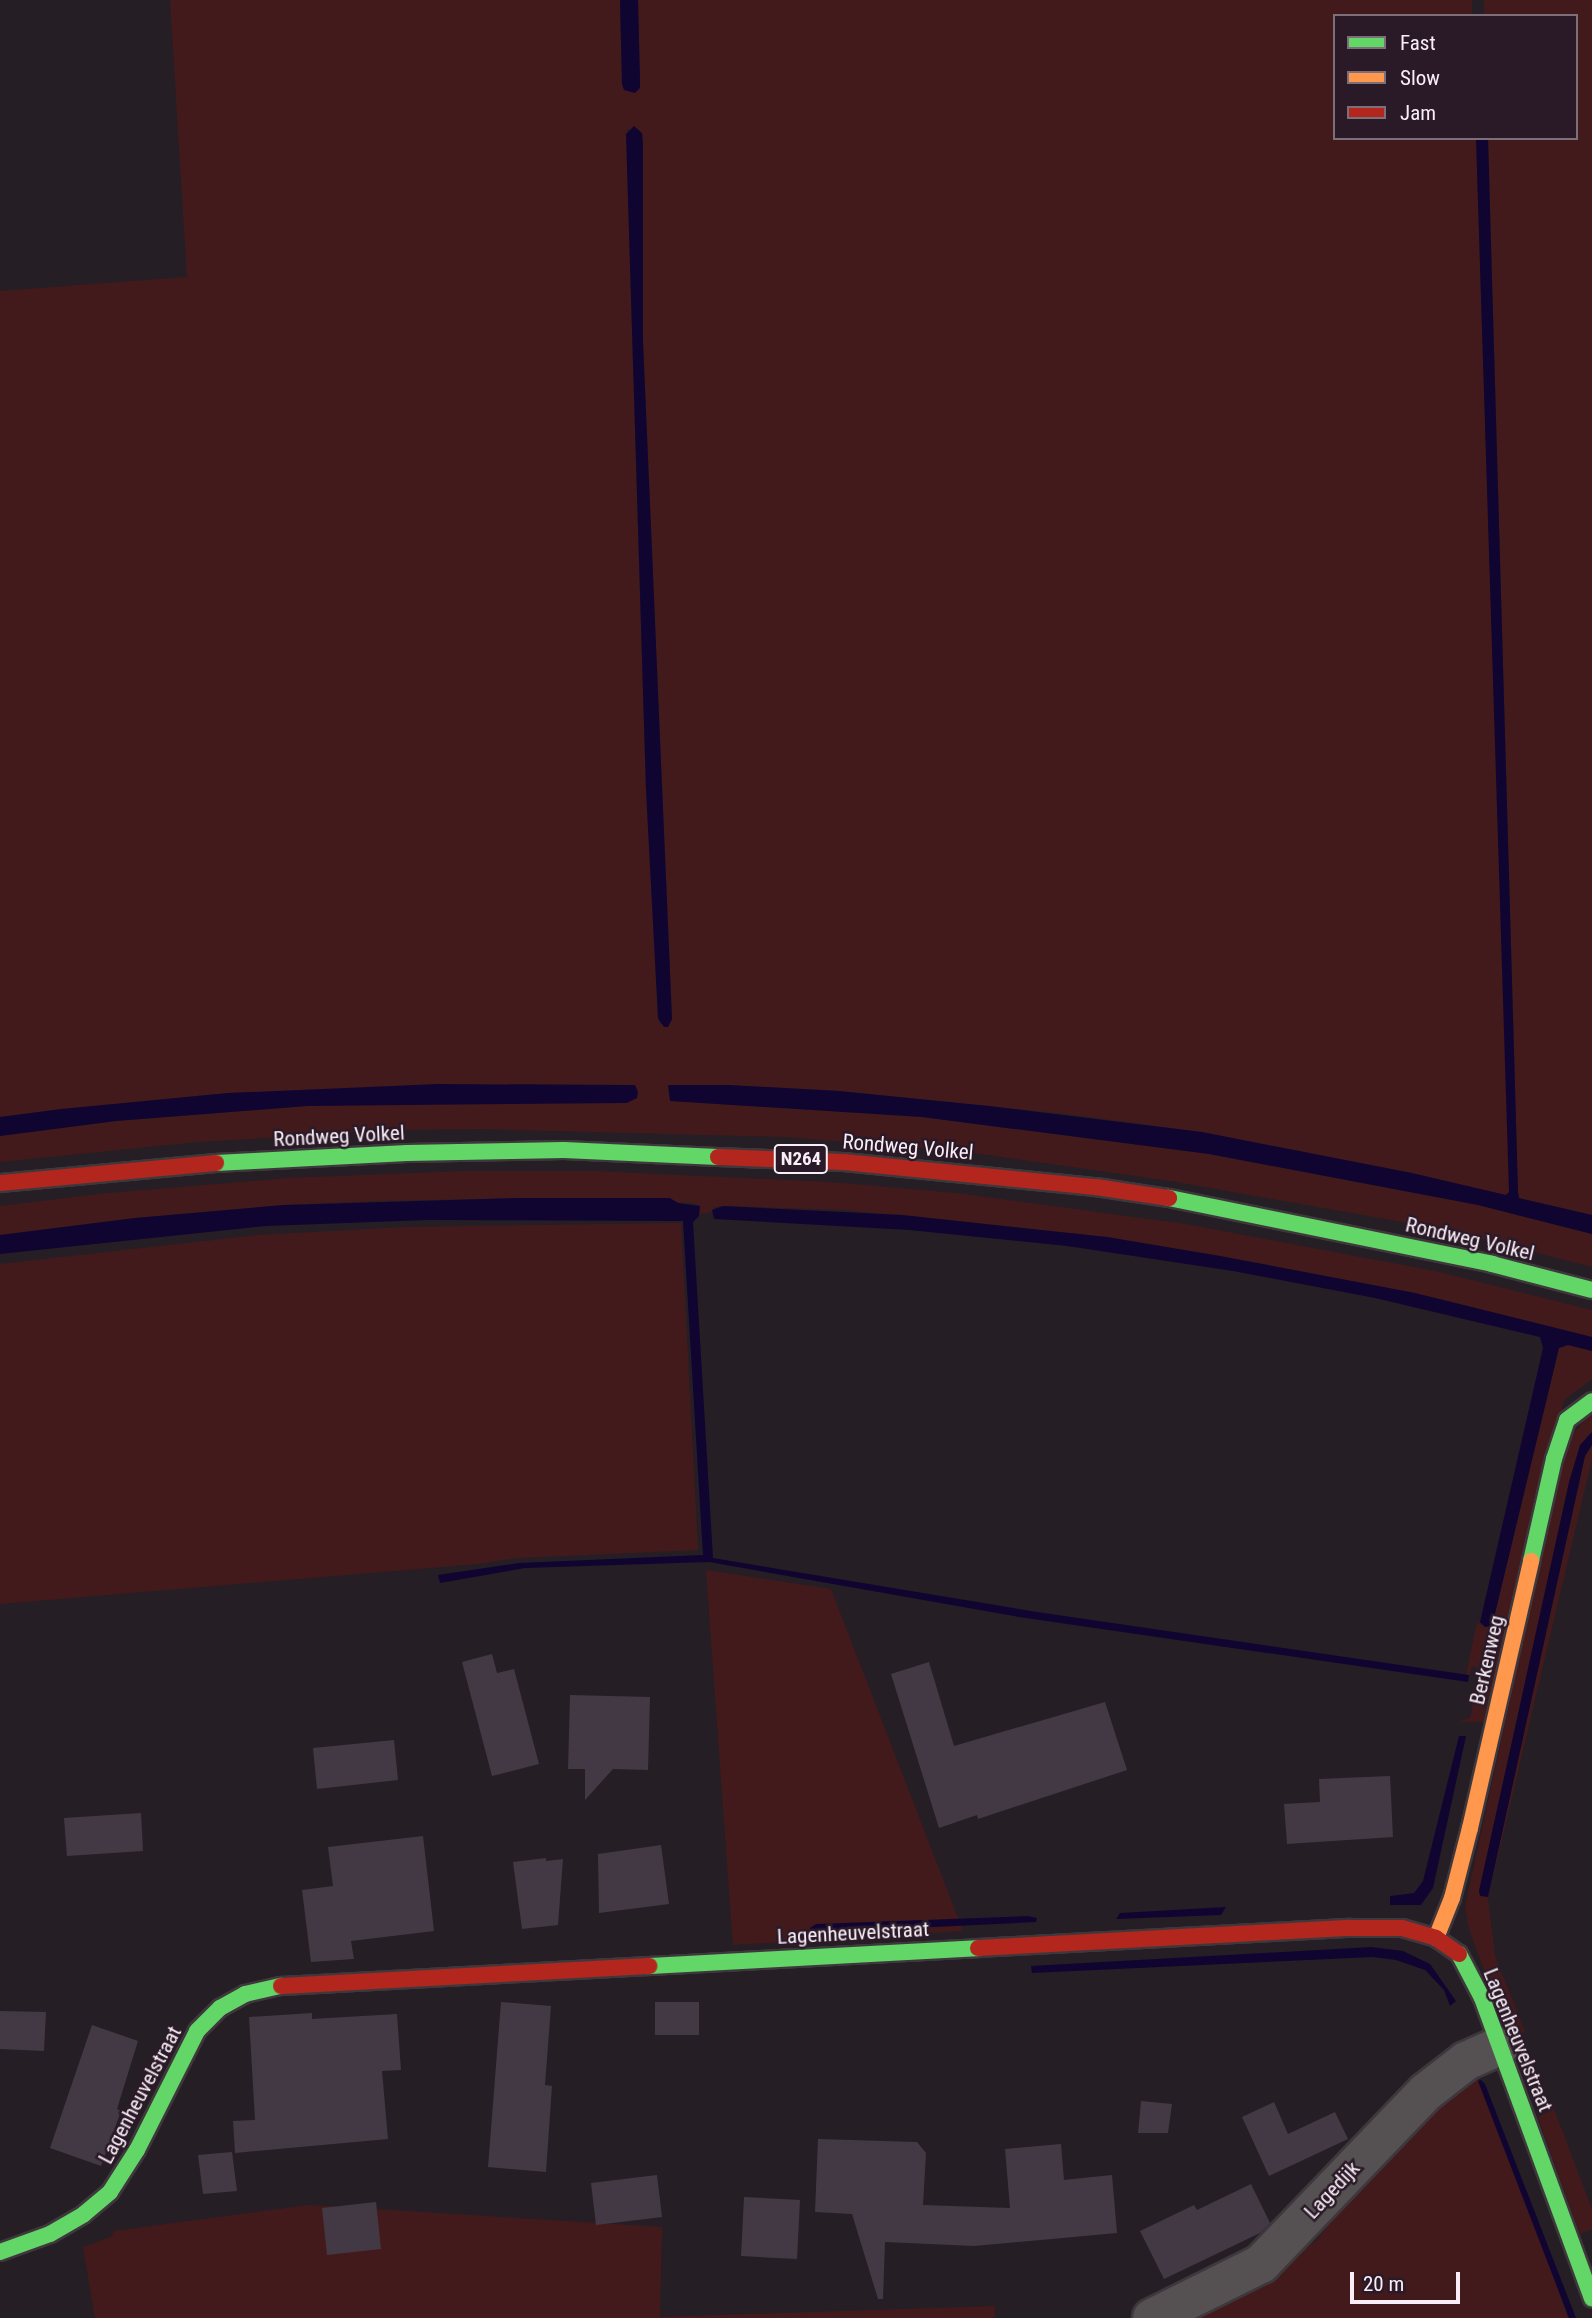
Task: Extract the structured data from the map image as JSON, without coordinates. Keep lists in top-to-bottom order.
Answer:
{
  "streets": {
    "street": [
      "Rondweg Volkel",
      "N264",
      "Berkenweg",
      "Lagenheuvelstraat",
      "Lagedijk"
    ]
  },
  "crossings": [
    ["Berkenweg", "Lagenheuvelstraat"],
    ["Lagenheuvelstraat", "Lagedijk"]
  ],
  "legend": ["Fast", "Slow", "Jam"],
  "scale_bar": "20 m"
}
